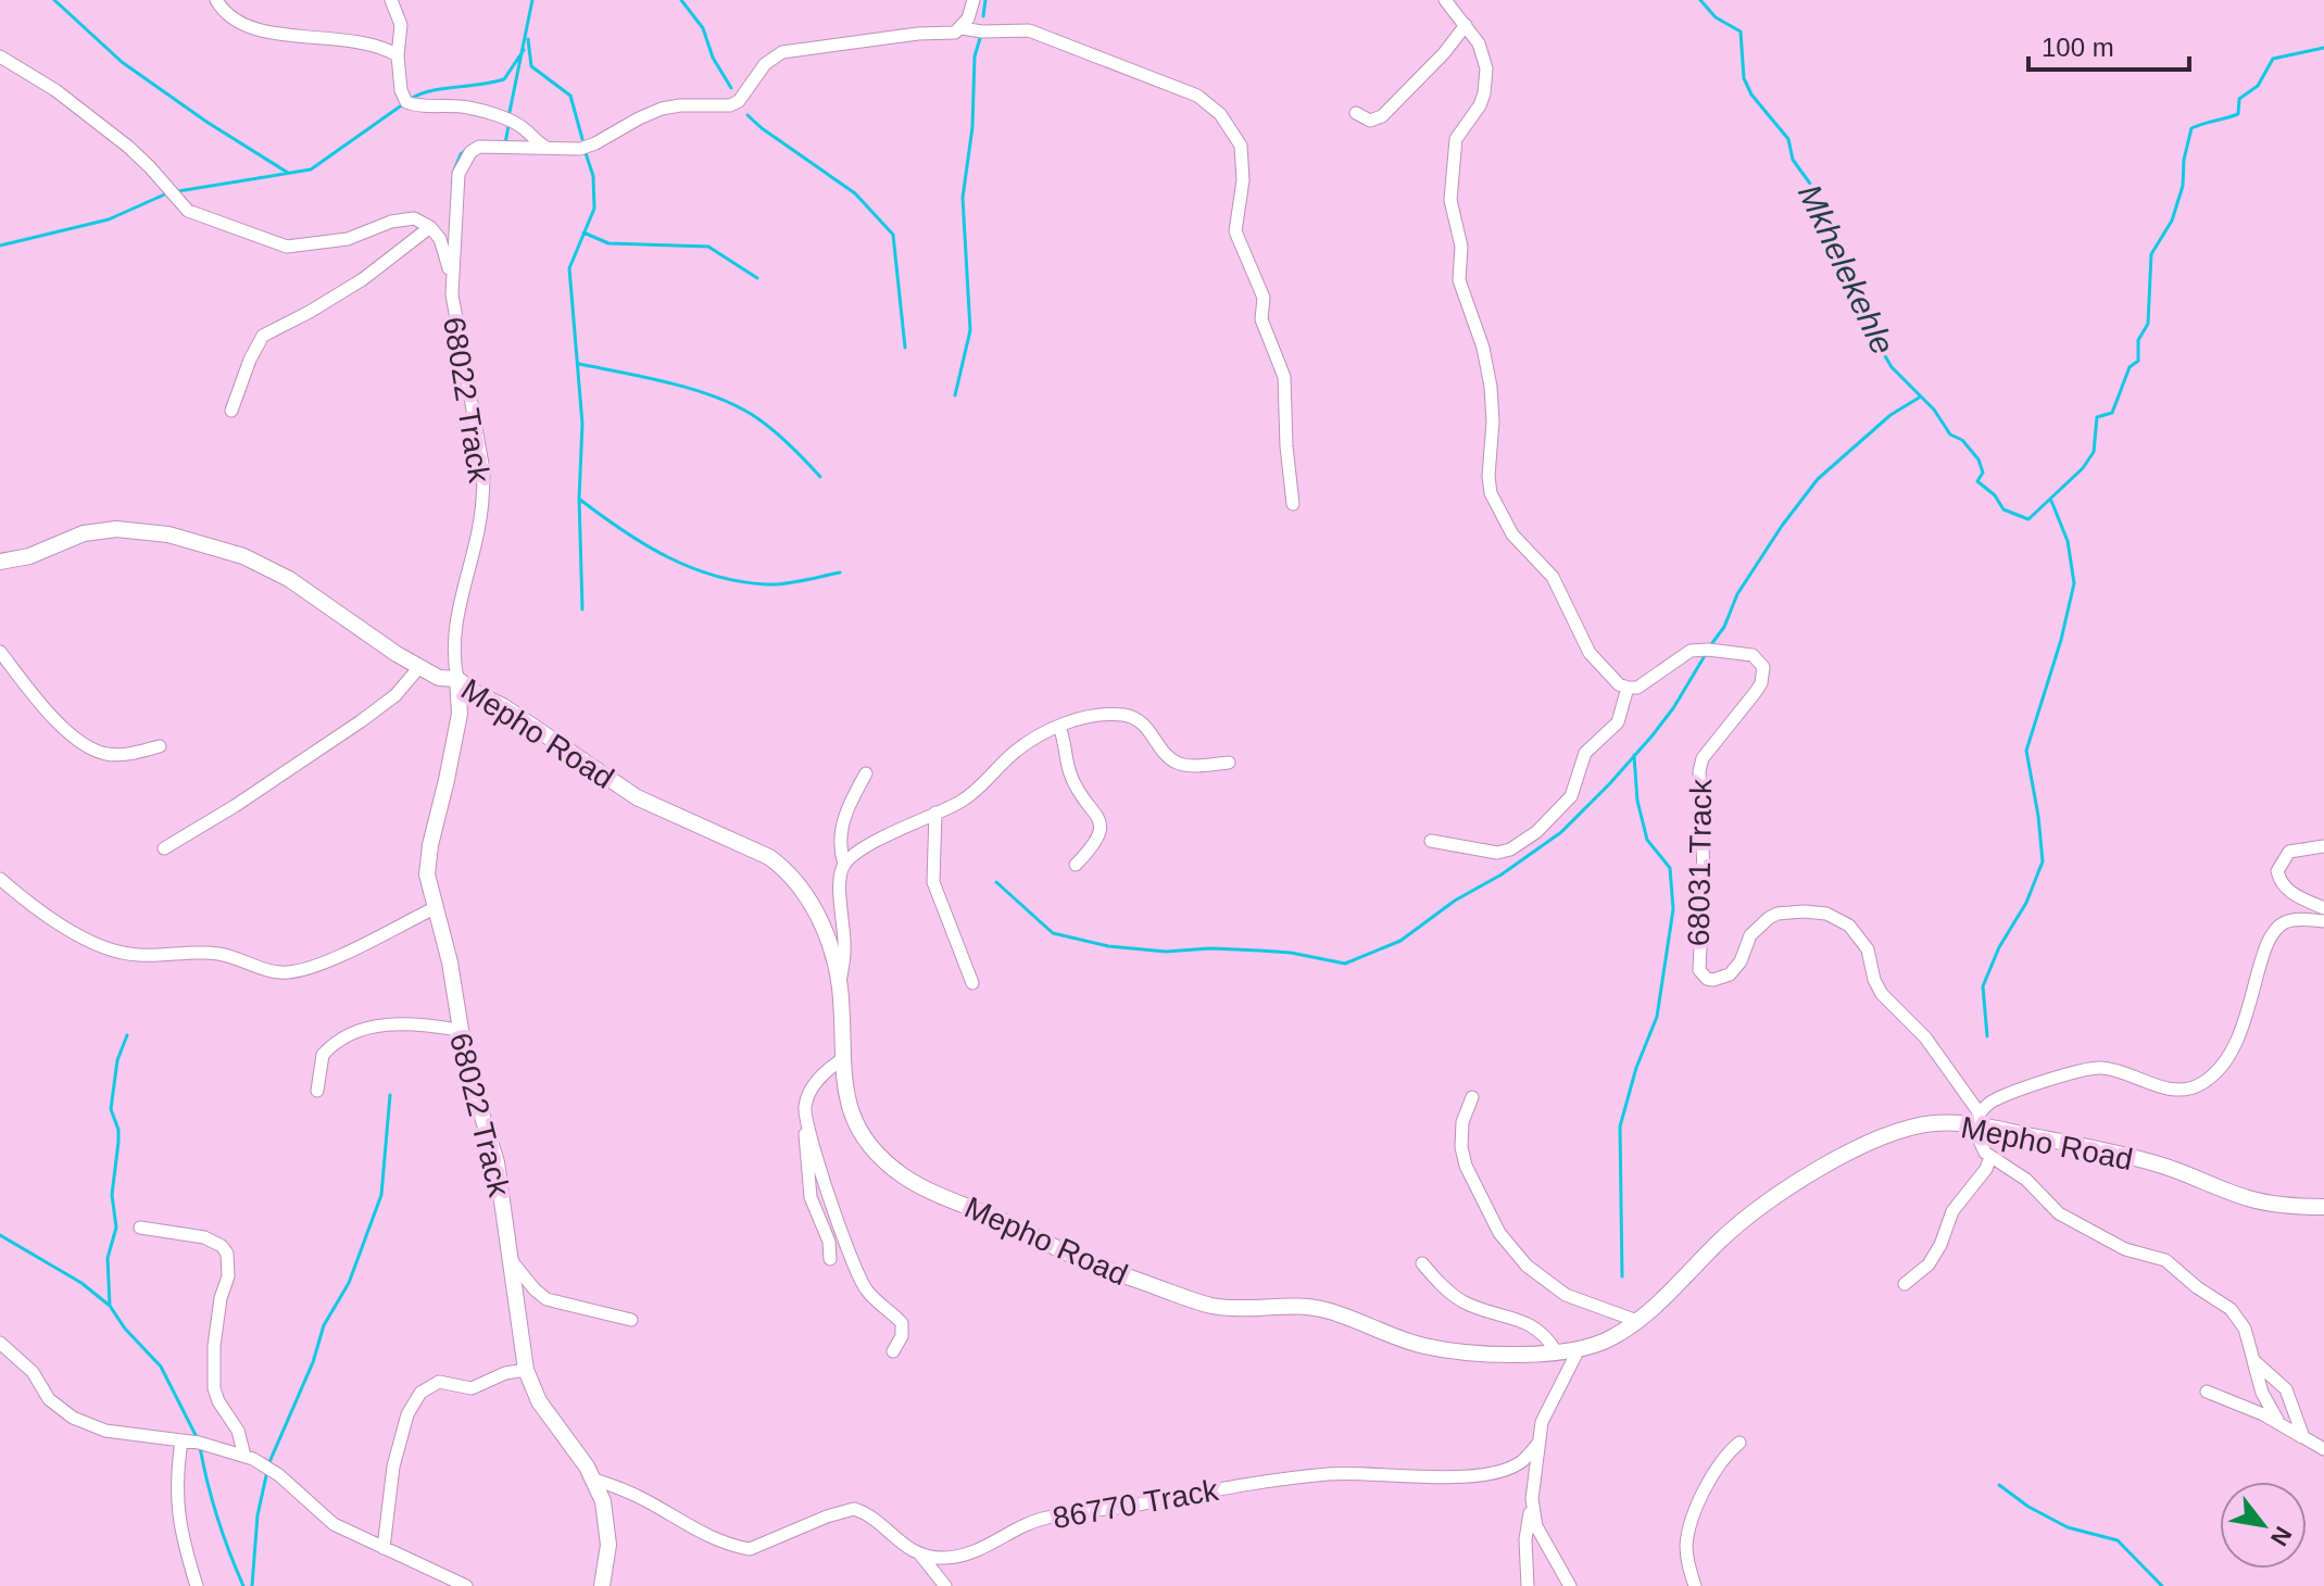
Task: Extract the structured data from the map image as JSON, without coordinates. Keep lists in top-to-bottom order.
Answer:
{
  "streets": {
    "street": [
      "68022 Track",
      "Mepho Road",
      "68031 Track",
      "86770 Track"
    ]
  },
  "crossings": [
    ["68022 Track", "Mepho Road"],
    ["Mepho Road", "68031 Track"]
  ],
  "water": ["Mkhelekehle"],
  "scale_bar": "100 m",
  "north": "bottom right"
}
